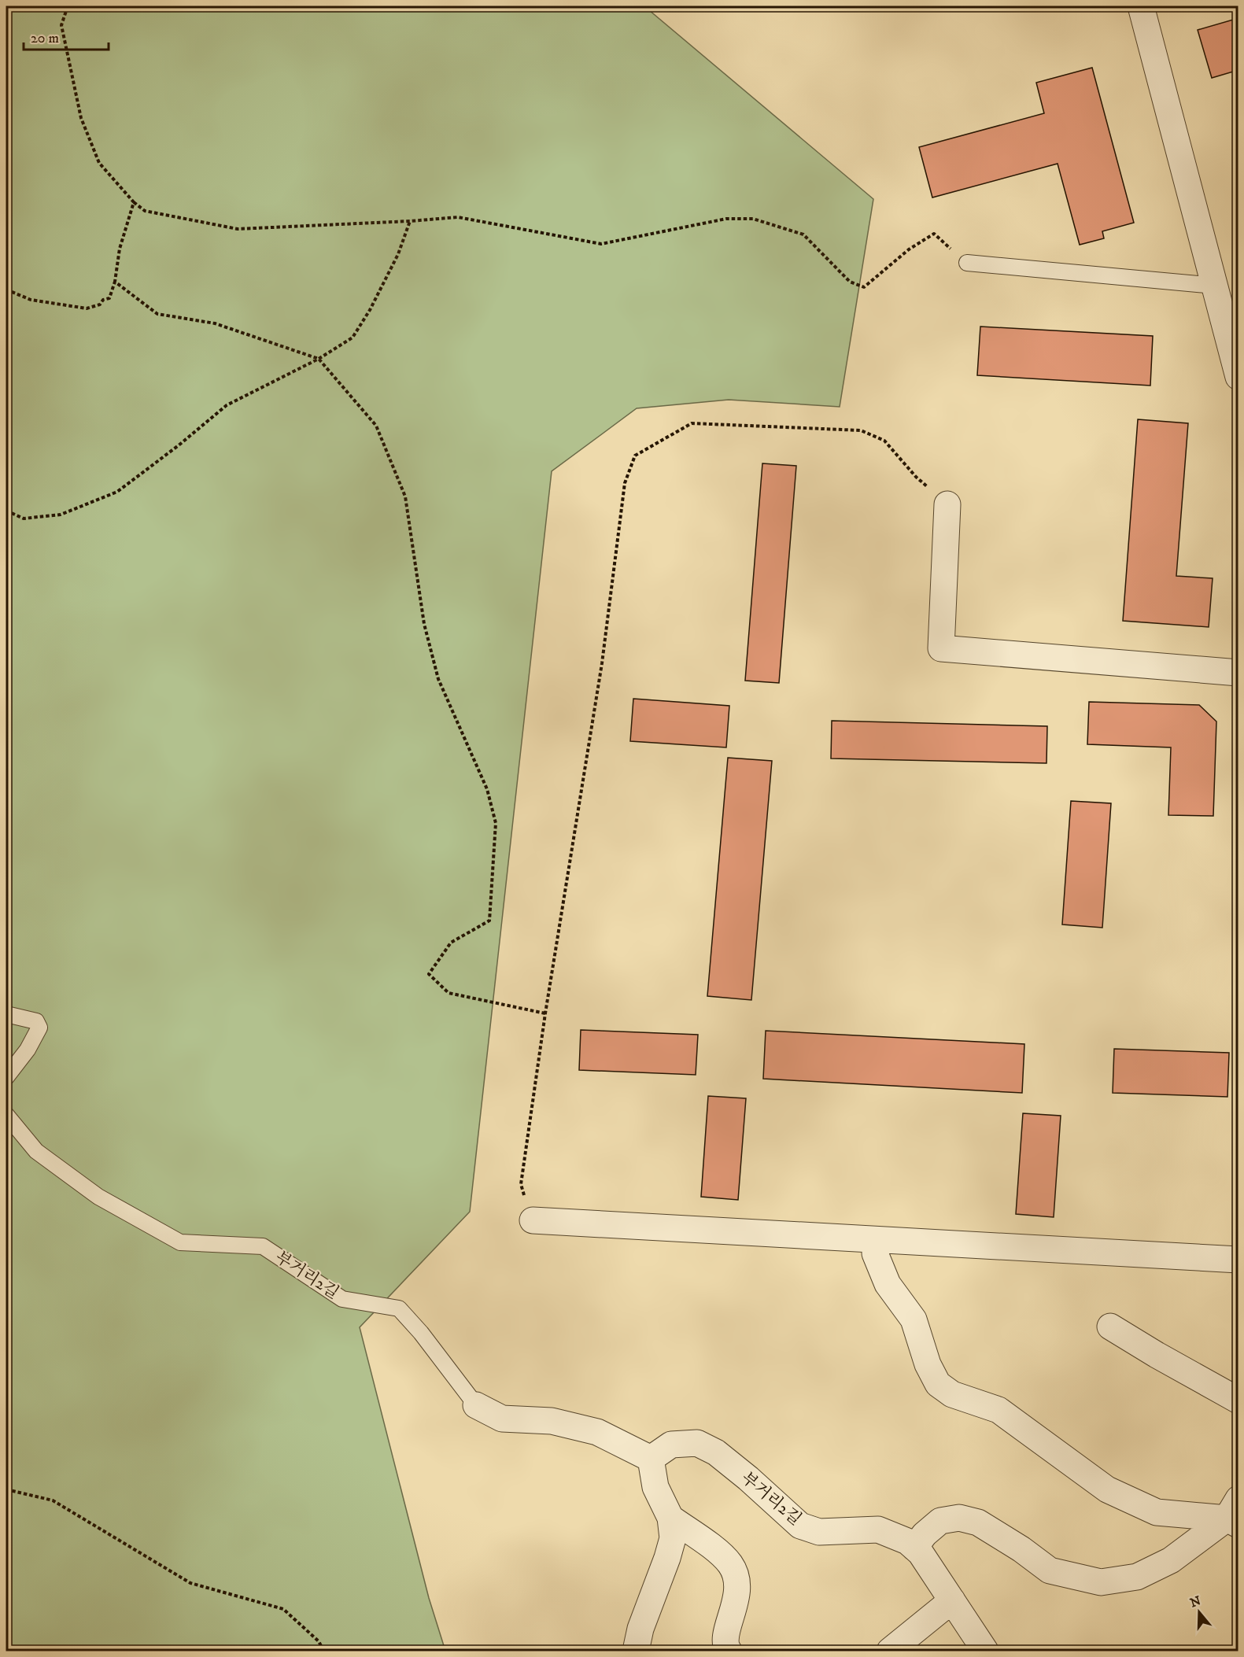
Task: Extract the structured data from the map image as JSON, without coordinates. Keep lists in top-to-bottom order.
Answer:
{
  "streets": {
    "street": ["부거리2길"]
  },
  "scale_bar": "20 m",
  "north": "top"
}
